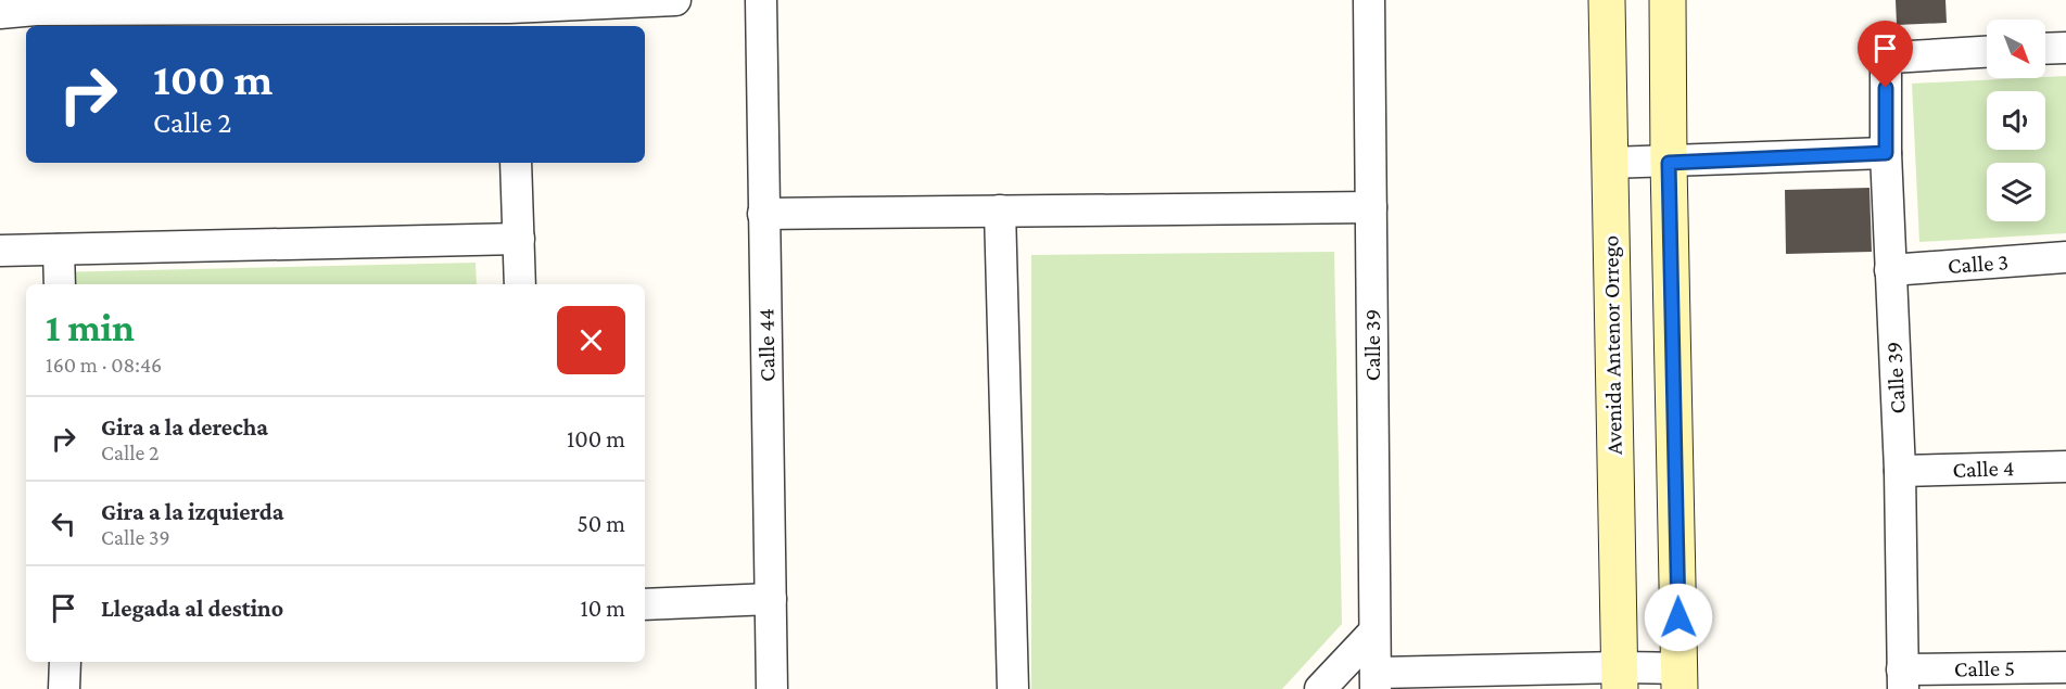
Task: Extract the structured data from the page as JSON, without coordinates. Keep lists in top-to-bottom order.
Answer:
{
  "streets": {
    "street": [
      "Calle 3",
      "Calle 44",
      "Calle 39",
      "Avenida Antenor Orrego",
      "Calle 4",
      "Calle 5"
    ]
  },
  "crossings": [
    ["Calle 3", "Calle 39"],
    ["Calle 39", "Calle 4"],
    ["Calle 39", "Calle 5"]
  ],
  "north": "bottom right",
  "page": {
    "turn": ["100 m", "Calle 2"],
    "heading": ["1 min", "160 m · 08:46"],
    "list": [
      {
        "name": "Gira a la derecha",
        "note": "Calle 2",
        "value": "100 m"
      },
      {
        "name": "Gira a la izquierda",
        "note": "Calle 39",
        "value": "50 m"
      },
      {
        "name": "Llegada al destino",
        "value": "10 m"
      }
    ]
  }
}
